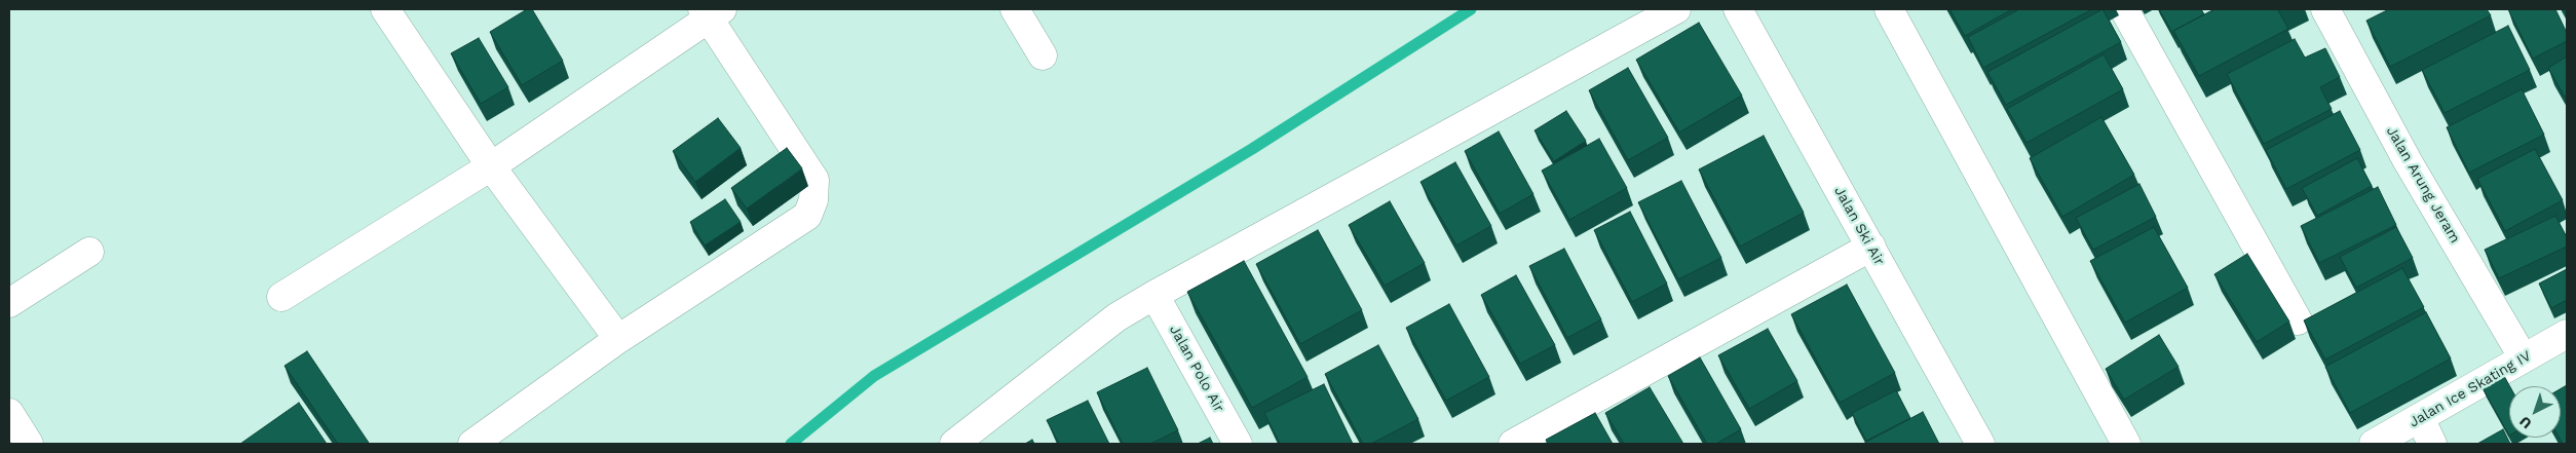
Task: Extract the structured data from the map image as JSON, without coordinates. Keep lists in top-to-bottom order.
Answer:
{
  "streets": {
    "street": [
      "Jalan Arung Jeram",
      "Jalan Ski Air",
      "Jalan Polo Air",
      "Jalan Ice Skating IV"
    ]
  },
  "crossings": [
    ["Jalan Arung Jeram", "Jalan Ice Skating IV"]
  ],
  "north": "bottom left"
}
